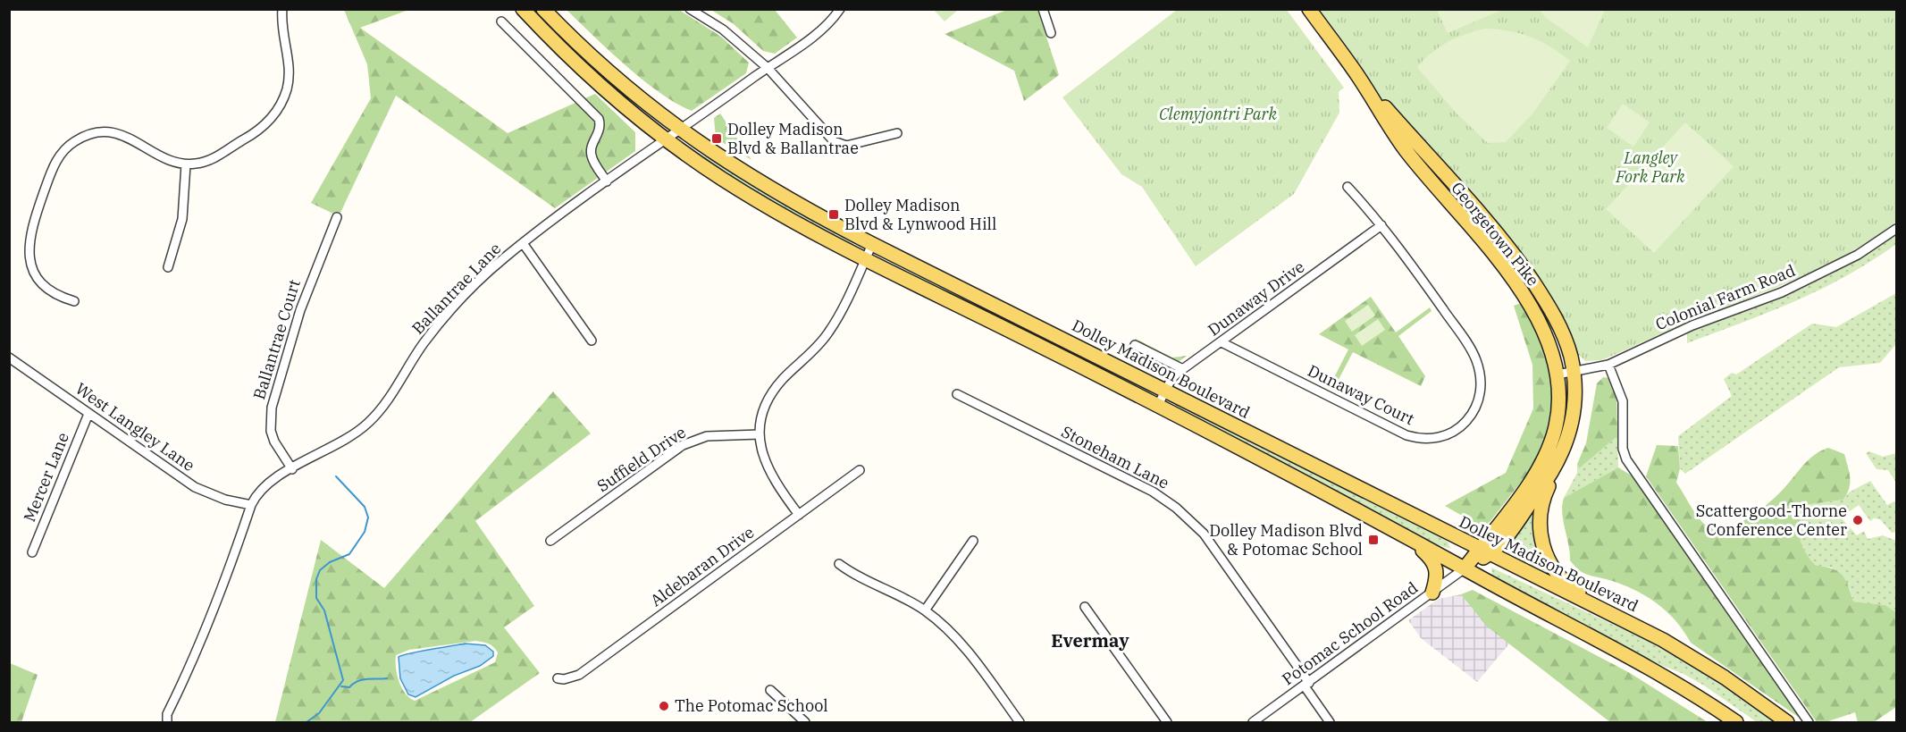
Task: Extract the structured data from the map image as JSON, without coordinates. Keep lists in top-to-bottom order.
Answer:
{
  "streets": {
    "main road": ["Georgetown Pike", "Dolley Madison Boulevard"],
    "street": [
      "Ballantrae Lane",
      "Colonial Farm Road",
      "Dunaway Drive",
      "Ballantrae Court",
      "Dunaway Court",
      "West Langley Lane",
      "Stoneham Lane",
      "Suffield Drive",
      "Mercer Lane",
      "Aldebaran Drive",
      "Potomac School Road"
    ]
  },
  "crossings": [
    ["Georgetown Pike", "Colonial Farm Road"],
    ["Georgetown Pike", "Dolley Madison Boulevard"],
    ["Georgetown Pike", "Potomac School Road"],
    ["Ballantrae Lane", "Ballantrae Court"],
    ["Ballantrae Lane", "Dolley Madison Boulevard"],
    ["Ballantrae Lane", "West Langley Lane"],
    ["Dunaway Drive", "Dolley Madison Boulevard"],
    ["Dunaway Drive", "Dunaway Court"],
    ["Dolley Madison Boulevard", "Potomac School Road"],
    ["West Langley Lane", "Mercer Lane"],
    ["Stoneham Lane", "Potomac School Road"]
  ],
  "districts": ["Evermay"],
  "parks": ["Clemyjontri Park", "Langley Fork Park"],
  "places": {
    "transit": ["Dolley Madison Blvd & Ballantrae", "Dolley Madison Blvd & Lynwood Hill", "Dolley Madison Blvd & Potomac School"],
    "other": ["Scattergood-Thorne Conference Center", "The Potomac School"]
  }
}
